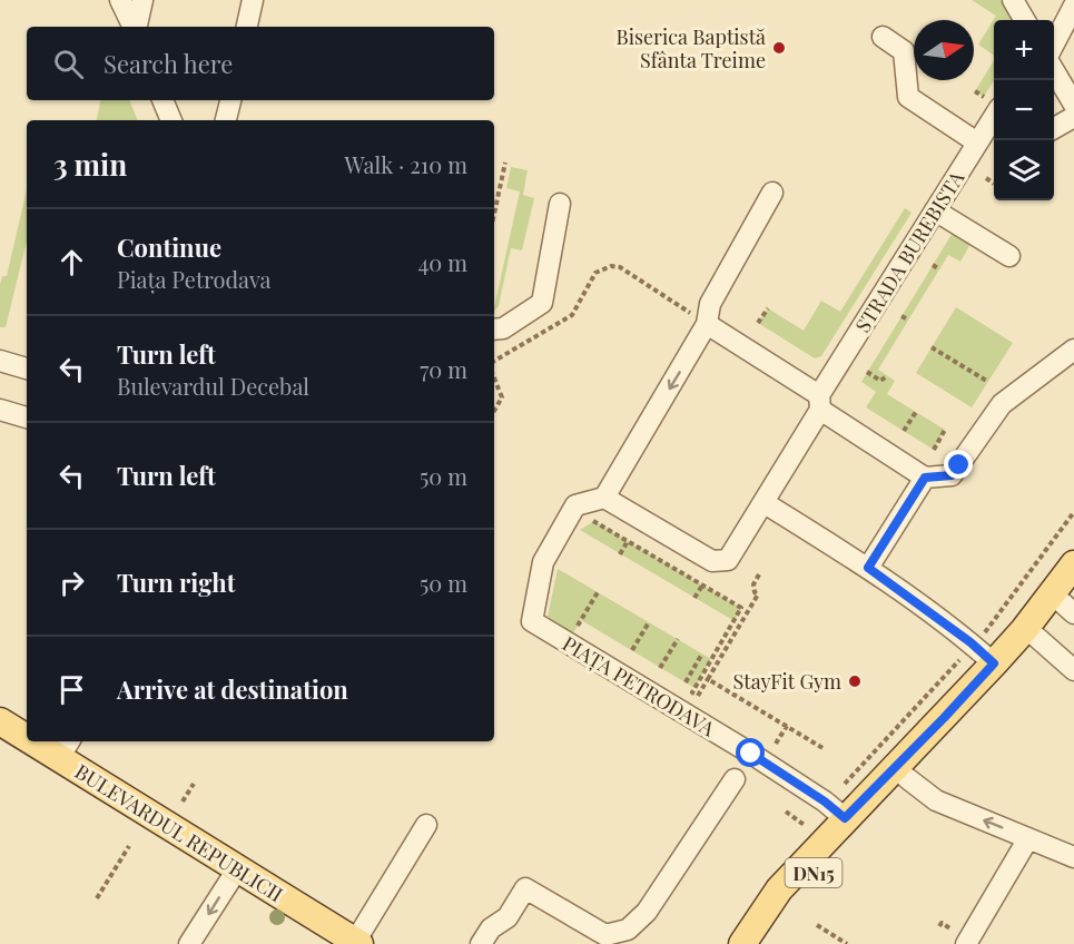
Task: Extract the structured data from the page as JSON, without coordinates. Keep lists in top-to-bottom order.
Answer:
{
  "streets": {
    "main road": ["BULEVARDUL REPUBLICII", "DN15"],
    "street": ["STRADA BUREBISTA", "PIAȚA PETRODAVA"]
  },
  "crossings": [
    ["STRADA BUREBISTA", "PIAȚA PETRODAVA"],
    ["PIAȚA PETRODAVA", "DN15"]
  ],
  "places": ["Biserica Baptistă Sfânta Treime", "StayFit Gym"],
  "north": "right",
  "page": {
    "map_buttons": ["+", "−"],
    "search": "Search here",
    "heading": ["3 min", "Walk · 210 m"],
    "list": [
      ["Continue", "Piața Petrodava", "40 m"],
      ["Turn left", "Bulevardul Decebal", "70 m"],
      ["Turn left", "50 m"],
      ["Turn right", "50 m"],
      "Arrive at destination"
    ]
  }
}
